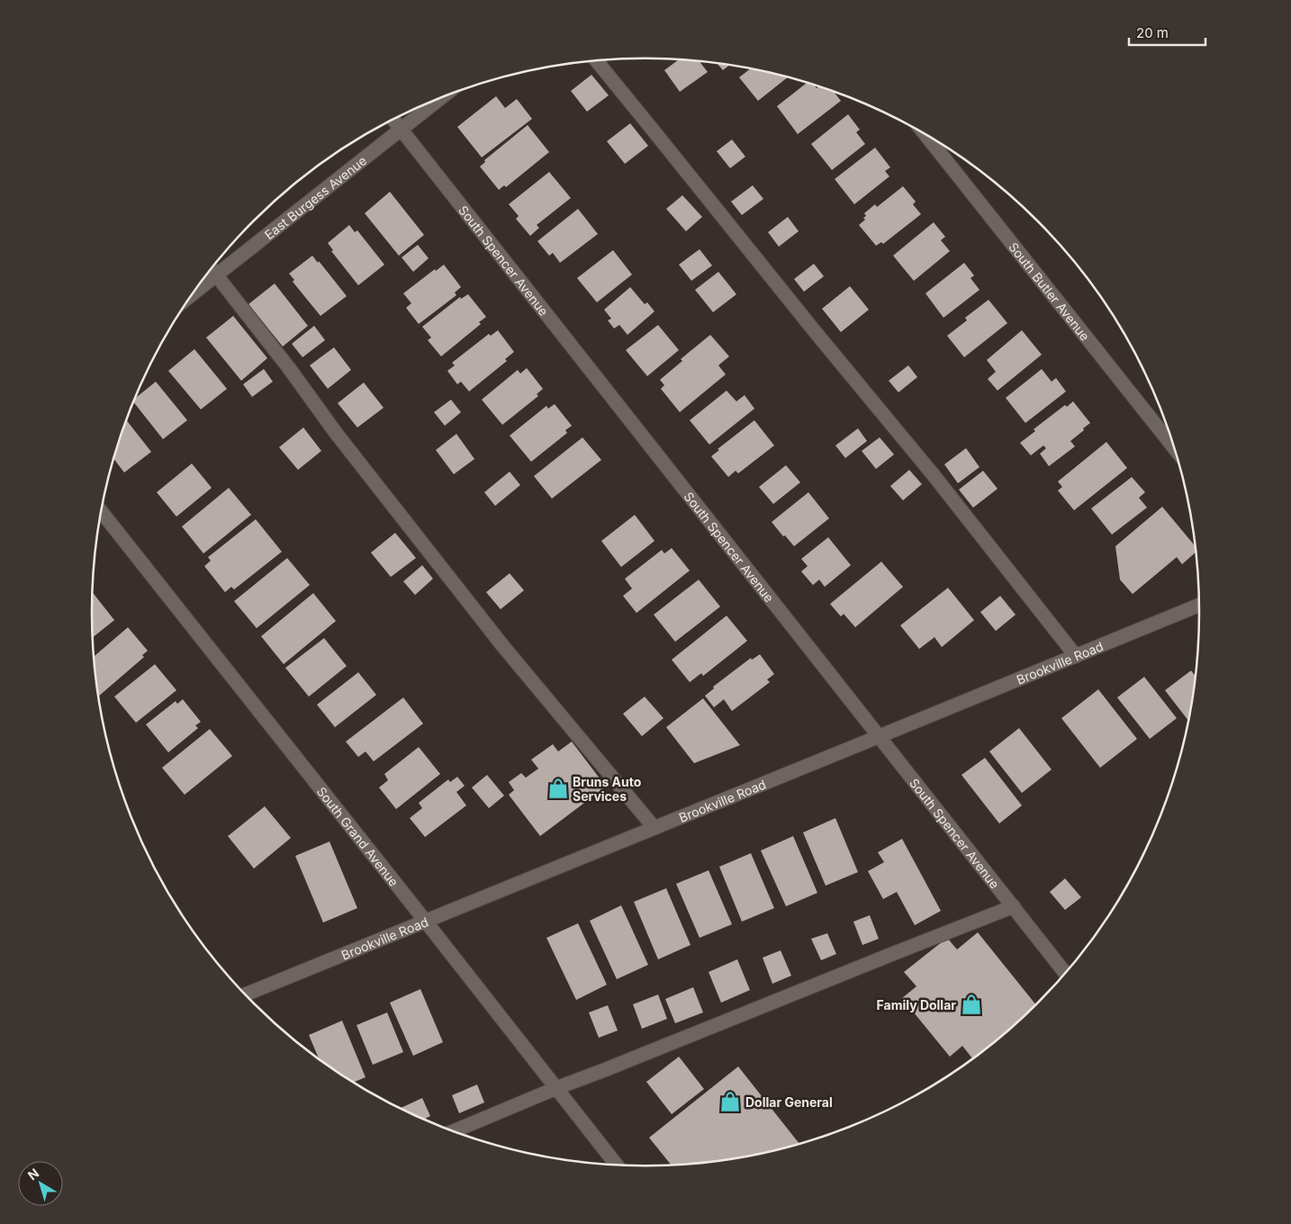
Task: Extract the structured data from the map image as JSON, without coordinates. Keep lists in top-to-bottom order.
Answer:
{
  "streets": {
    "street": [
      "East Burgess Avenue",
      "South Spencer Avenue",
      "South Butler Avenue",
      "Brookville Road",
      "South Grand Avenue"
    ]
  },
  "crossings": [
    ["East Burgess Avenue", "South Spencer Avenue"],
    ["South Spencer Avenue", "Brookville Road"],
    ["Brookville Road", "South Grand Avenue"]
  ],
  "places": {
    "shop": ["Bruns Auto Services", "Family Dollar", "Dollar General"]
  },
  "scale_bar": "20 m",
  "north": "top left"
}
